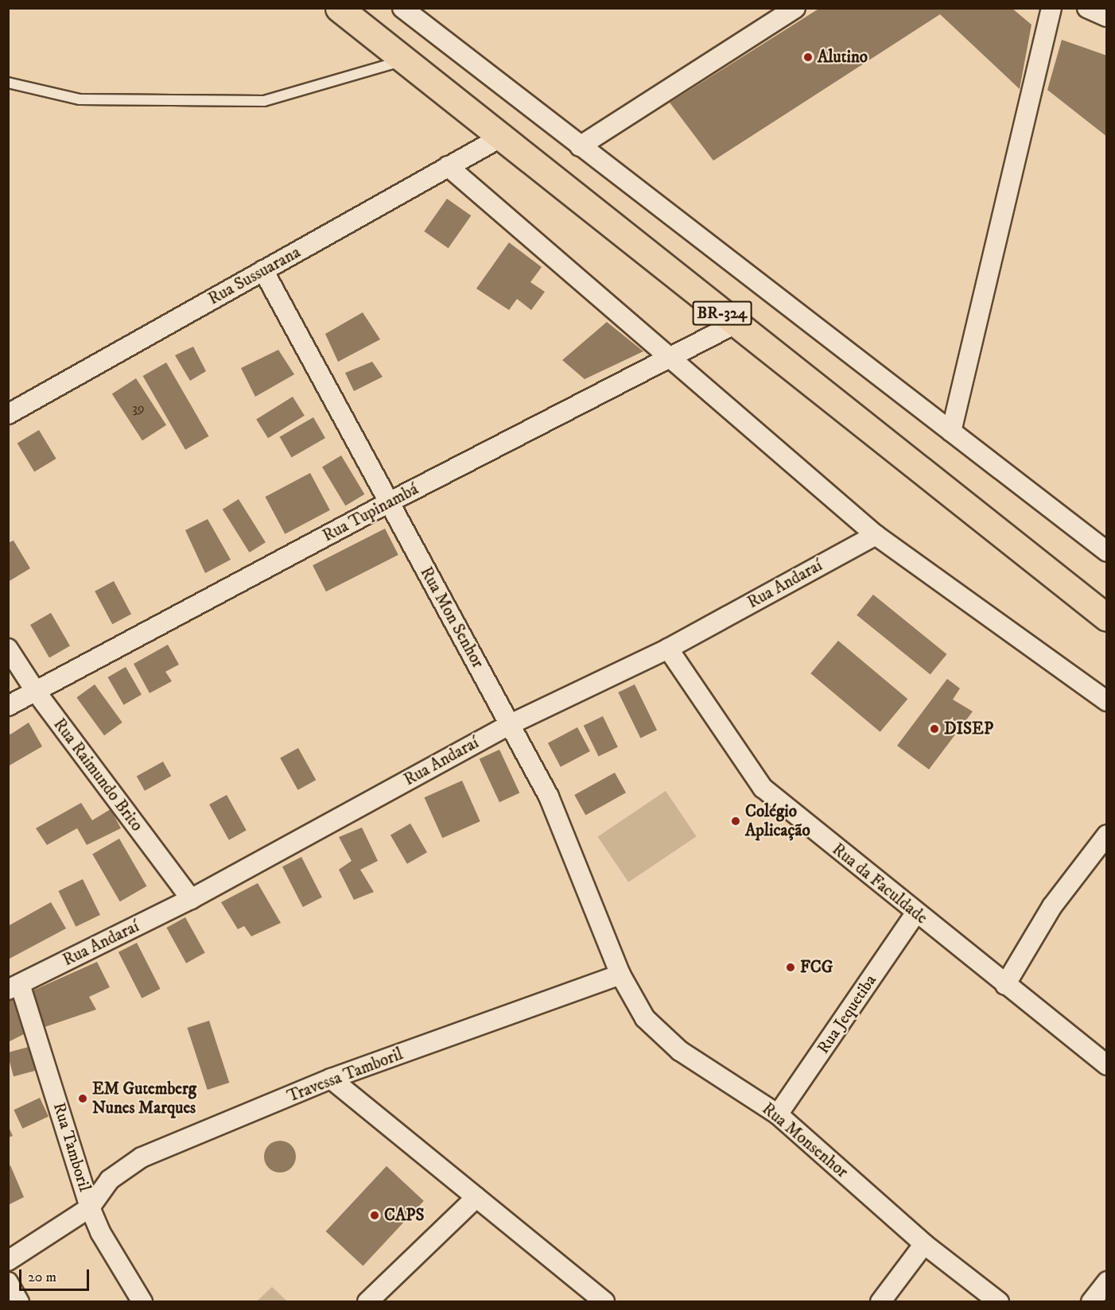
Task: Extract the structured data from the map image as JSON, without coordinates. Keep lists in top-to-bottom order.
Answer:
{
  "streets": {
    "highway": ["BR-324"],
    "street": [
      "Rua Sussuarana",
      "Rua Tupinambá",
      "Rua Andaraí",
      "Rua Mon Senhor",
      "Rua Raimundo Brito",
      "Rua da Faculdade",
      "Rua Jequetiba",
      "Travessa Tamboril",
      "Rua Monsenhor",
      "Rua Tamboril"
    ]
  },
  "crossings": [
    ["Rua Sussuarana", "BR-324"],
    ["Rua Sussuarana", "Rua Mon Senhor"],
    ["BR-324", "Rua Tupinambá"],
    ["Rua Tupinambá", "Rua Mon Senhor"],
    ["Rua Tupinambá", "Rua Raimundo Brito"],
    ["Rua Andaraí", "Rua Mon Senhor"],
    ["Rua Andaraí", "Rua Raimundo Brito"],
    ["Rua Andaraí", "Rua da Faculdade"],
    ["Rua Andaraí", "Rua Tamboril"],
    ["Rua Mon Senhor", "Travessa Tamboril"],
    ["Rua Mon Senhor", "Rua Monsenhor"],
    ["Rua da Faculdade", "Rua Jequetiba"],
    ["Rua Jequetiba", "Rua Monsenhor"],
    ["Travessa Tamboril", "Rua Monsenhor"],
    ["Travessa Tamboril", "Rua Tamboril"]
  ],
  "places": [
    "Alutino",
    "DISEP",
    "Colégio Aplicação",
    "FCG",
    "EM Gutemberg Nunes Marques",
    "CAPS"
  ],
  "house_numbers": ["39"],
  "scale_bar": "20 m"
}
